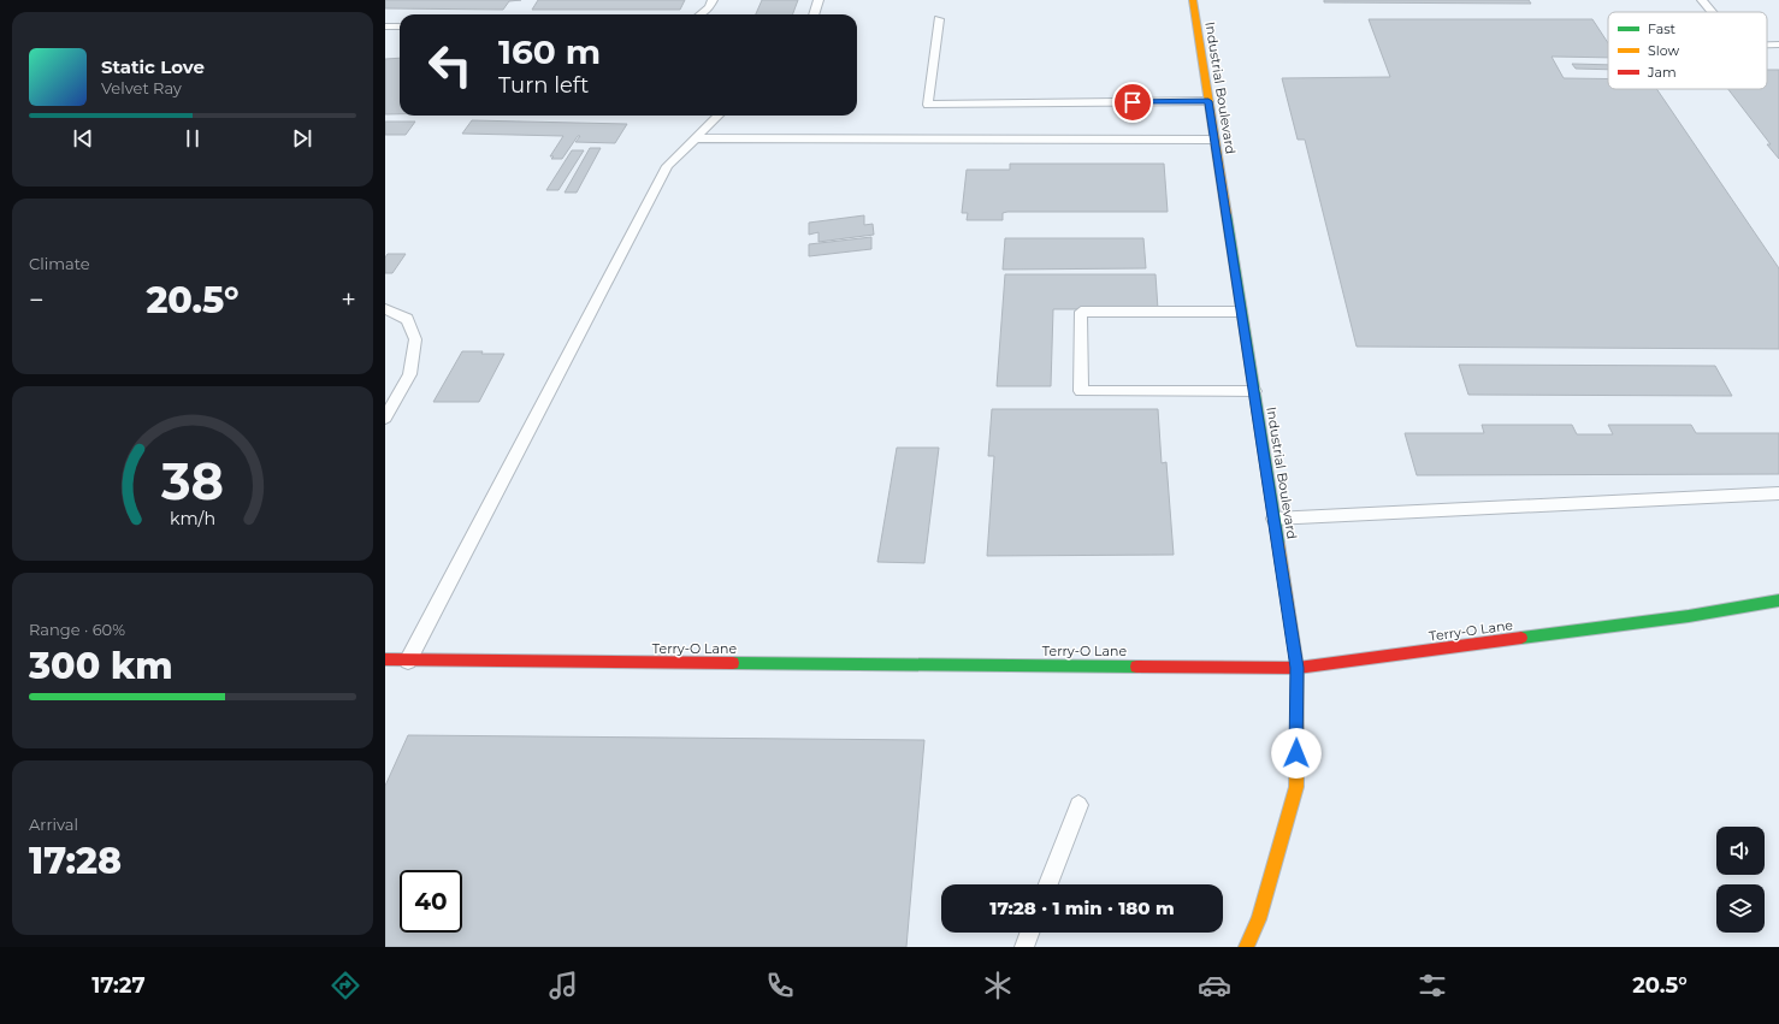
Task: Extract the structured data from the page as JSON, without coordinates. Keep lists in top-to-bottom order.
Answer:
{
  "streets": {
    "street": ["Industrial Boulevard", "Terry-O Lane"]
  },
  "crossings": [
    ["Industrial Boulevard", "Terry-O Lane"]
  ],
  "legend": ["Fast", "Slow", "Jam"],
  "page": {
    "turn": ["160 m", "Turn left"],
    "song": ["Static Love", "Velvet Ray"],
    "tile": [
      "Climate",
      ["Range · 60%", "300 km"],
      ["Arrival", "17:28"]
    ],
    "heat": ["−", "20.5°", "+"],
    "limit": "40",
    "trip": "17:28 · 1 min · 180 m",
    "tabs": ["17:27", "20.5°"],
    "gauge": ["38", "km/h"]
  }
}
